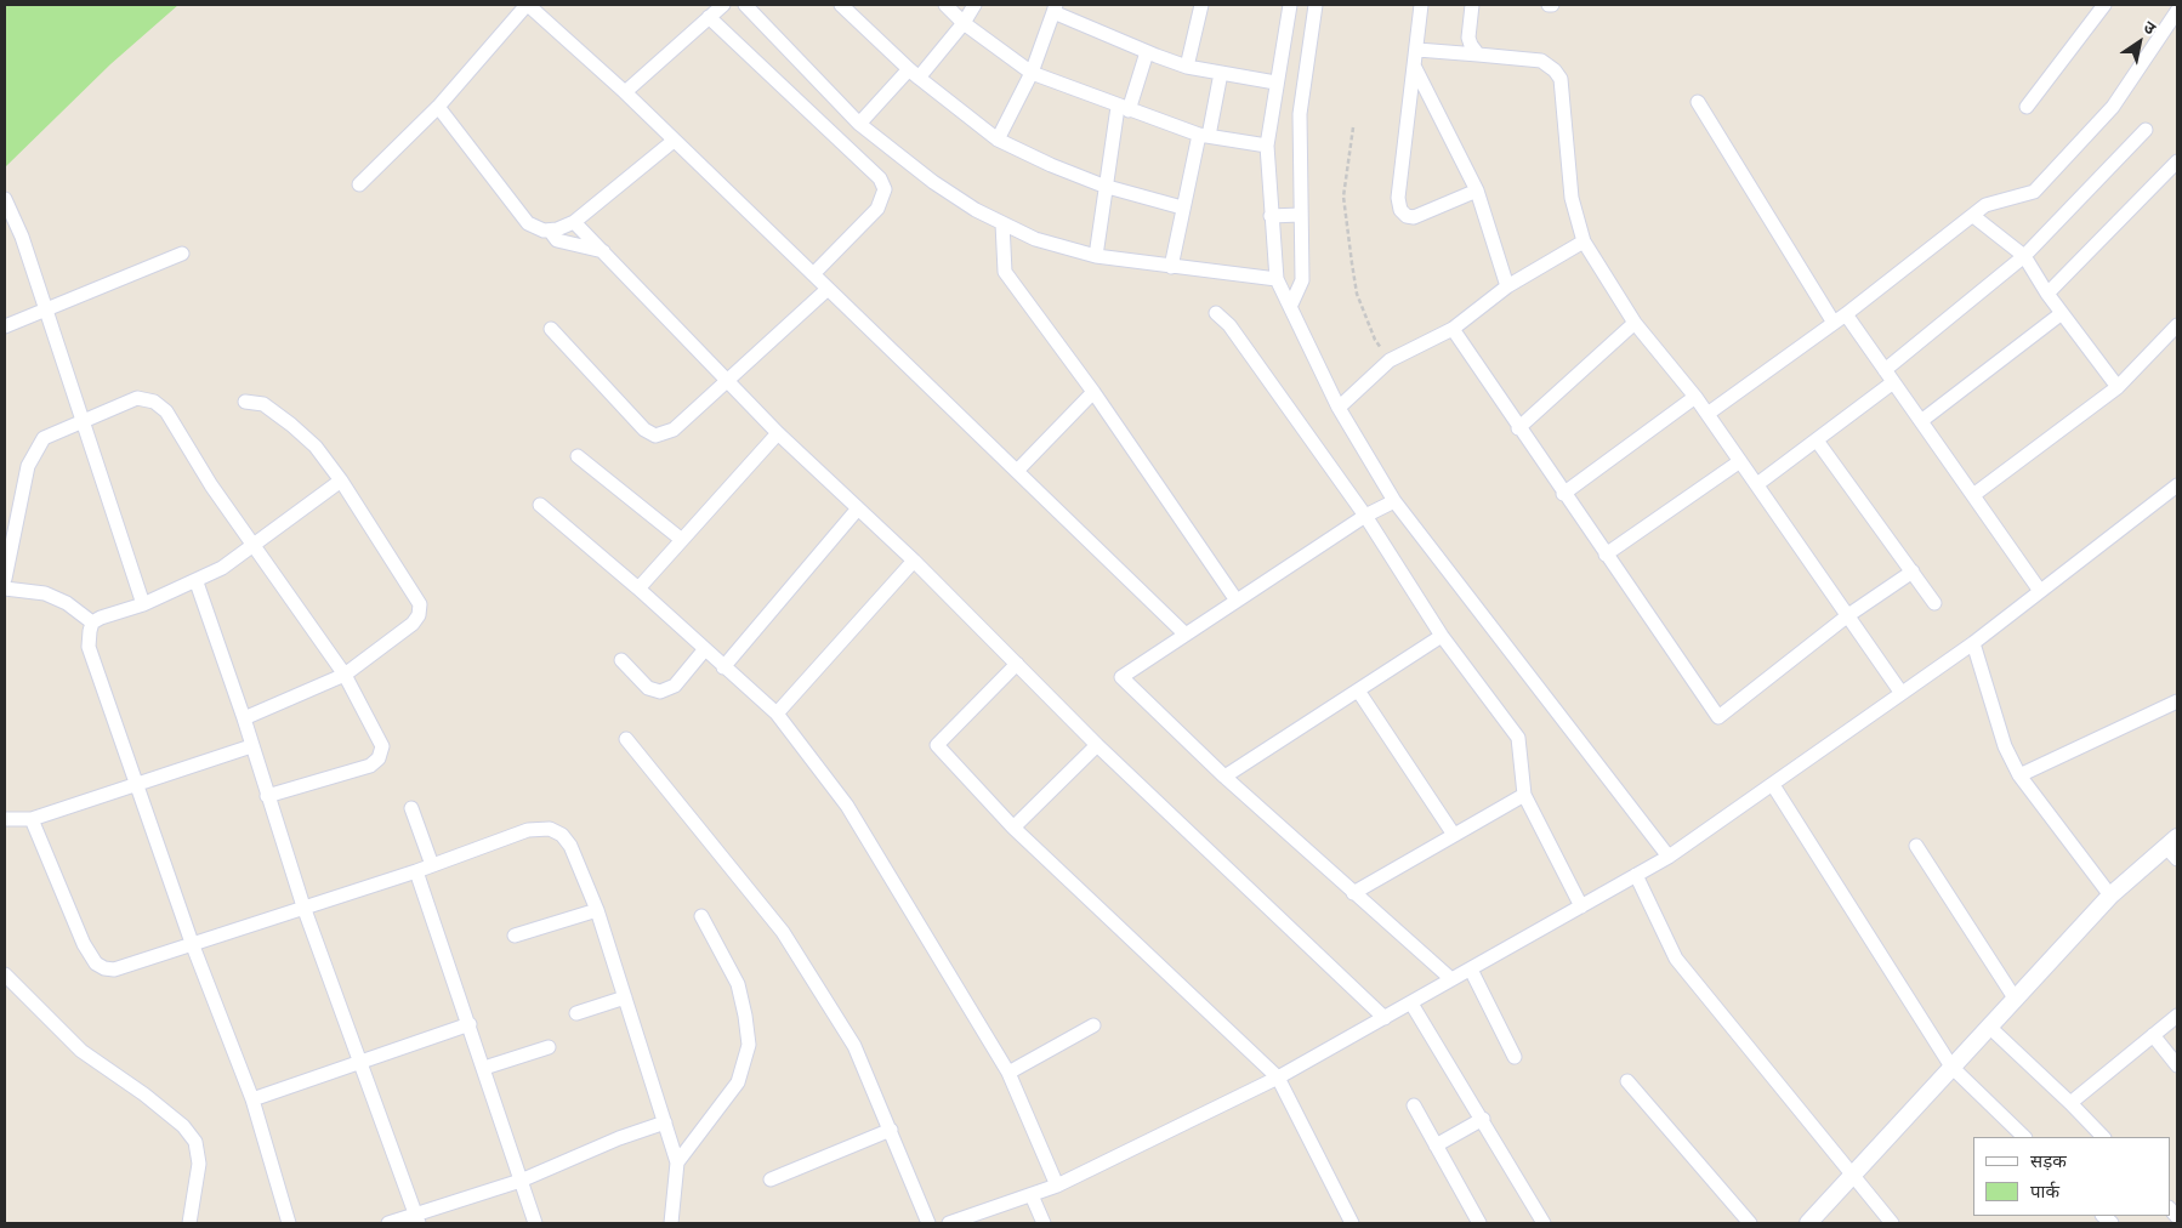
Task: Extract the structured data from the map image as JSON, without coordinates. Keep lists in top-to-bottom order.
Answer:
{
  "legend": ["सड़क", "पार्क"],
  "north": "top right"
}
